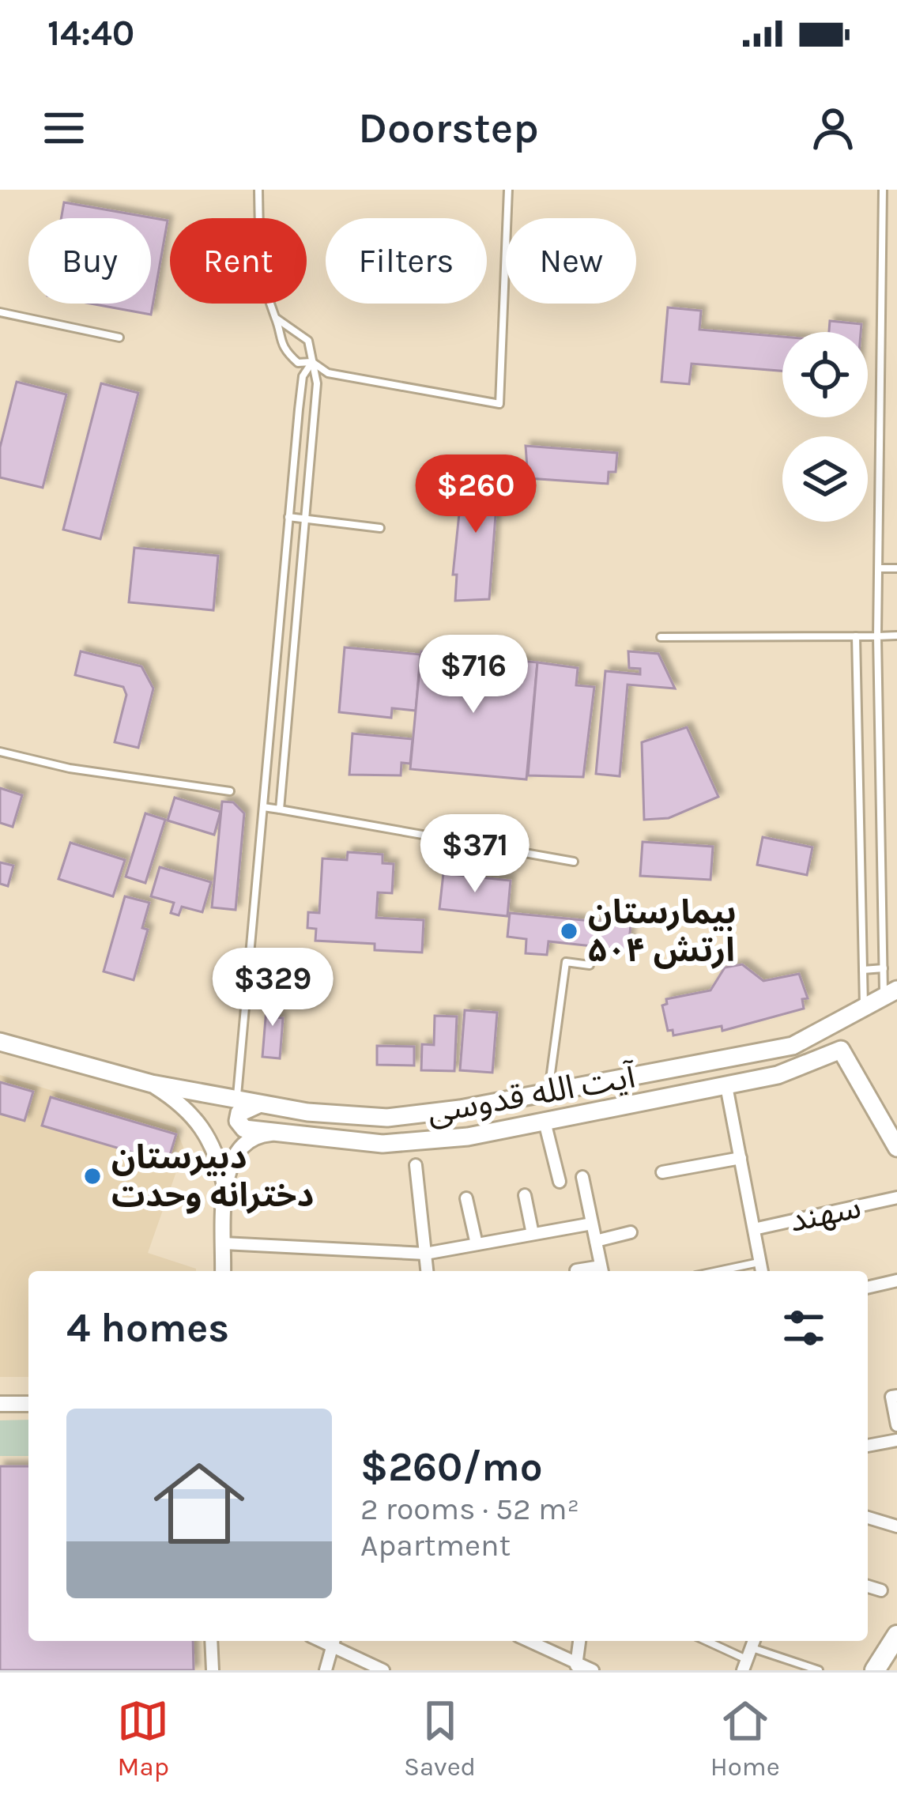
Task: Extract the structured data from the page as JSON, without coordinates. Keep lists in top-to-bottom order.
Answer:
{
  "streets": {
    "main road": ["آیت الله قدوسی"],
    "street": ["سهند"]
  },
  "places": ["بیمارستان ۵۰۴ ارتش", "دبیرستان دخترانه وحدت"],
  "page": {
    "status": "14:40",
    "header": "Doorstep",
    "chip": [
      "Buy",
      "Rent",
      "Filters",
      "New"
    ],
    "price": [
      "$260",
      "$716",
      "$371",
      "$329"
    ],
    "heading": "4 homes",
    "list": [
      {
        "name": "$260/mo",
        "note": "2 rooms · 52 m² · Apartment"
      }
    ],
    "tabs": ["Map", "Saved", "Home"]
  }
}
